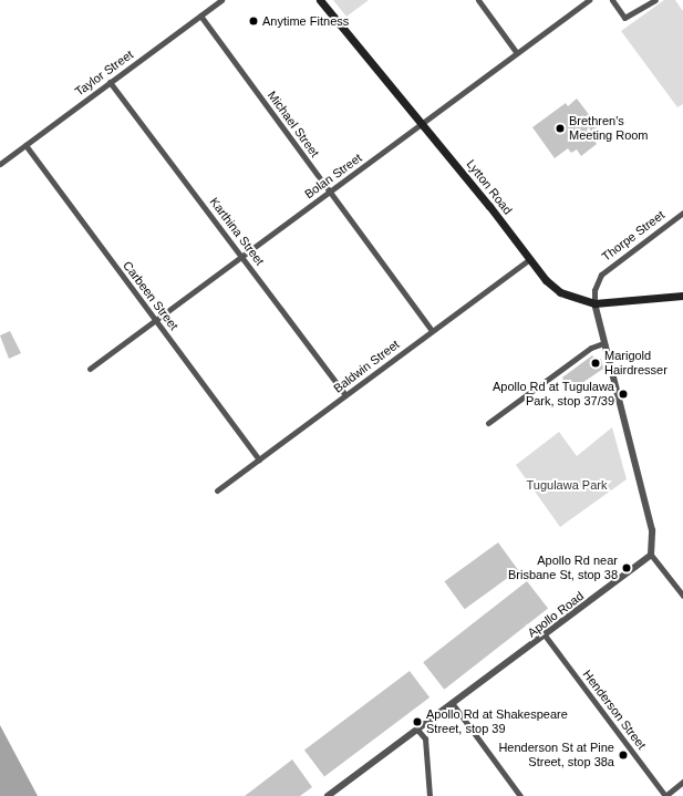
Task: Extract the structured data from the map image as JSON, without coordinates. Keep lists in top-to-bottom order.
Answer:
{
  "streets": {
    "main road": ["Lytton Road"],
    "street": [
      "Taylor Street",
      "Michael Street",
      "Bolan Street",
      "Karthina Street",
      "Thorpe Street",
      "Carbeen Street",
      "Baldwin Street",
      "Apollo Road",
      "Henderson Street"
    ]
  },
  "crossings": [
    ["Taylor Street", "Michael Street"],
    ["Taylor Street", "Karthina Street"],
    ["Taylor Street", "Carbeen Street"],
    ["Michael Street", "Bolan Street"],
    ["Michael Street", "Baldwin Street"],
    ["Bolan Street", "Lytton Road"],
    ["Bolan Street", "Karthina Street"],
    ["Bolan Street", "Carbeen Street"],
    ["Lytton Road", "Thorpe Street"],
    ["Lytton Road", "Baldwin Street"],
    ["Karthina Street", "Baldwin Street"],
    ["Carbeen Street", "Baldwin Street"],
    ["Apollo Road", "Henderson Street"]
  ],
  "parks": ["Tugulawa Park"],
  "places": [
    "Anytime Fitness",
    "Brethren's Meeting Room",
    "Marigold Hairdresser",
    "Apollo Rd at Tugulawa Park, stop 37/39",
    "Apollo Rd near Brisbane St, stop 38",
    "Apollo Rd at Shakespeare Street, stop 39",
    "Henderson St at Pine Street, stop 38a"
  ]
}
